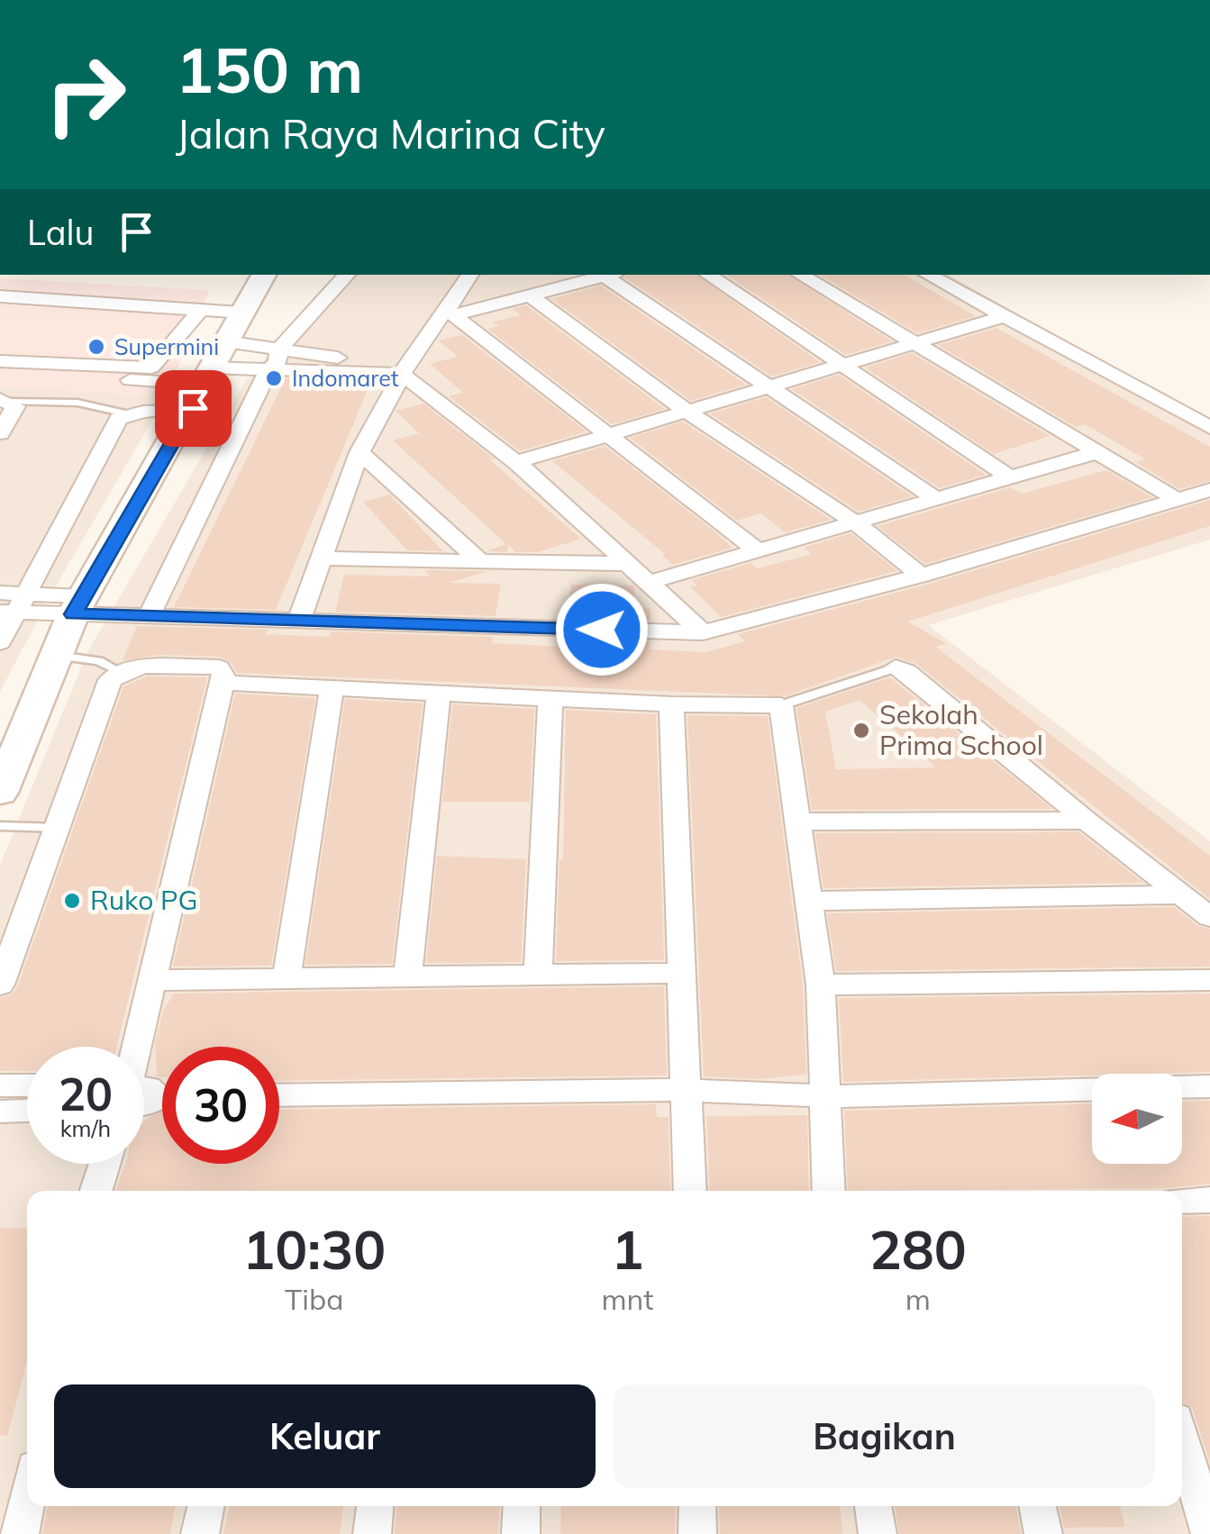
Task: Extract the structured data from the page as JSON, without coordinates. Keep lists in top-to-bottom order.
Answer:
{
  "places": [
    "Supermini",
    "Indomaret",
    "Sekolah Prima School",
    "Ruko PG"
  ],
  "north": "left",
  "page": {
    "turn": ["150 m", "Jalan Raya Marina City"],
    "then": "Lalu",
    "speed": "20 km/h",
    "limit": "30",
    "eta": [
      "10:30",
      "Tiba",
      "1",
      "mnt",
      "280",
      "m"
    ],
    "buttons": ["Keluar", "Bagikan"]
  }
}
